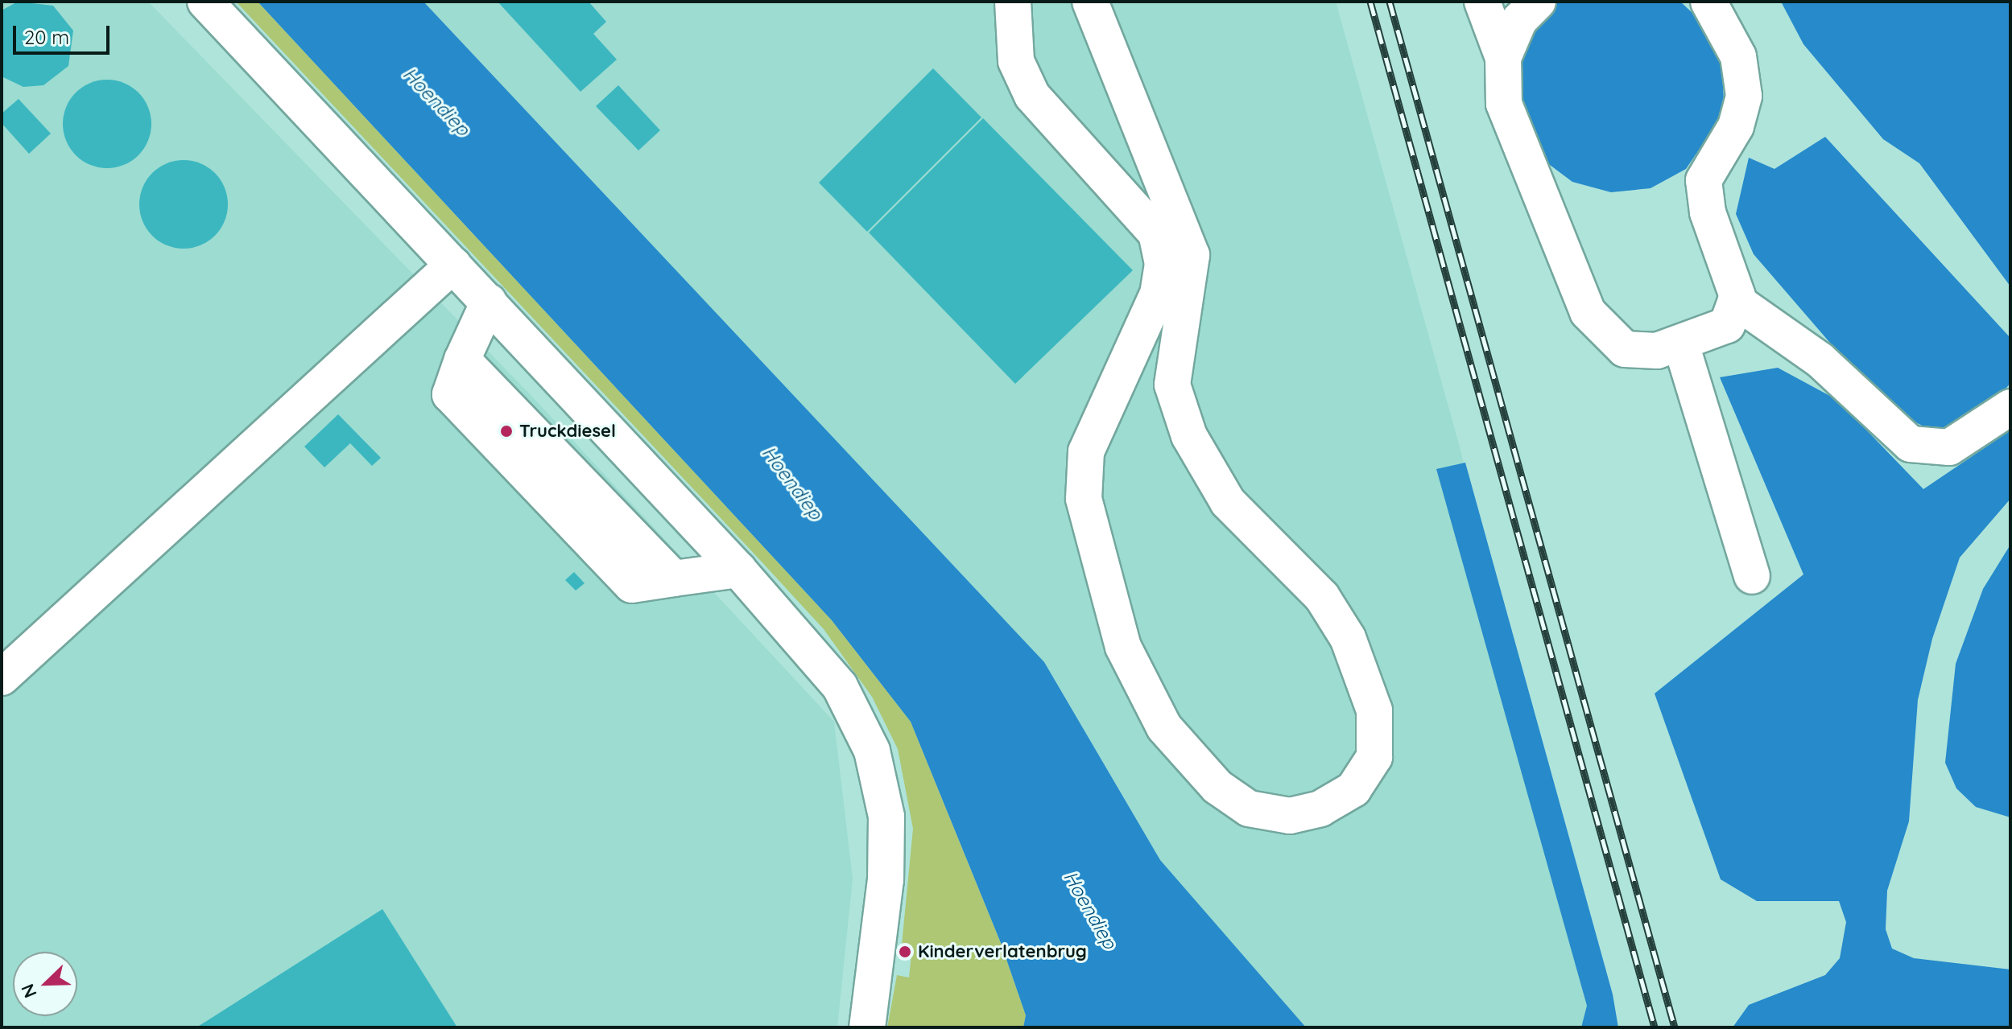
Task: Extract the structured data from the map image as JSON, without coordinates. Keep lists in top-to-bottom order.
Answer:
{
  "water": ["Hoendiep"],
  "places": ["Truckdiesel", "Kinderverlatenbrug"],
  "scale_bar": "20 m",
  "north": "bottom left"
}
